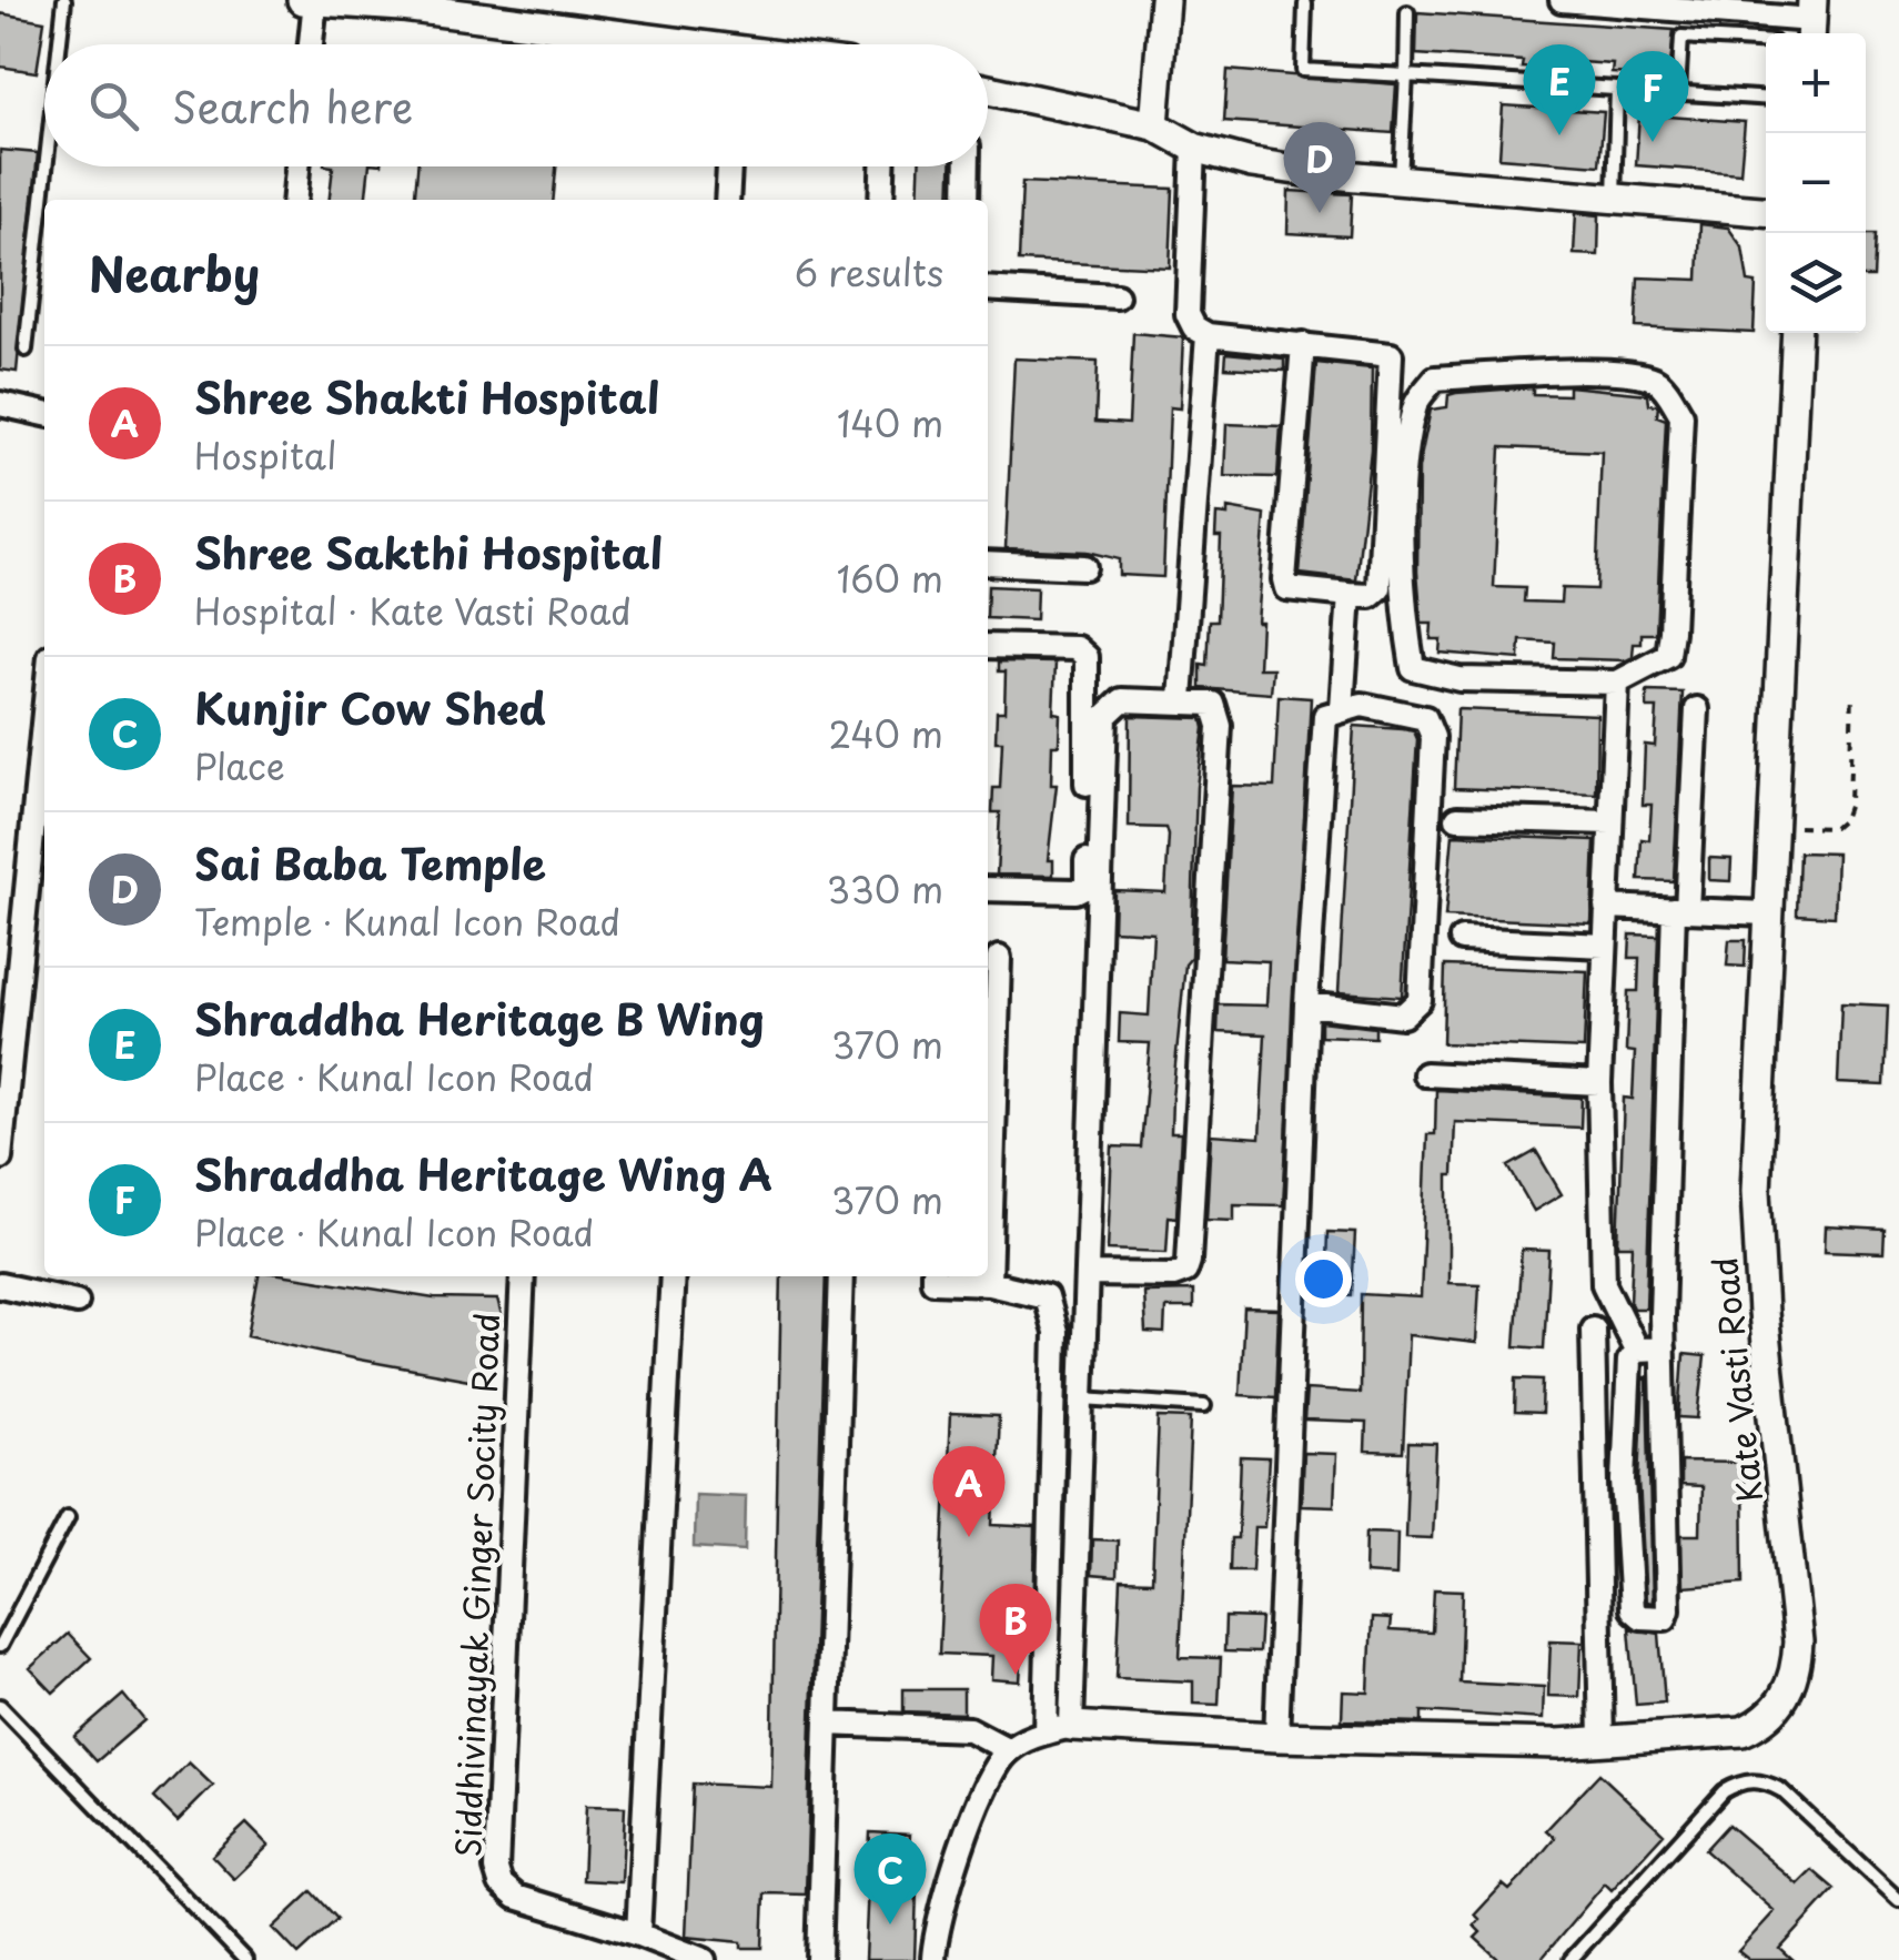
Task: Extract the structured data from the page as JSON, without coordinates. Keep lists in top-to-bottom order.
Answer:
{
  "streets": {
    "street": ["Kate Vasti Road", "Siddhivinayak Ginger Socity Road"]
  },
  "page": {
    "map_buttons": ["+", "−"],
    "pins": [
      "E",
      "F",
      "D",
      "A",
      "B",
      "C"
    ],
    "search": "Search here",
    "heading": ["Nearby", "6 results"],
    "list": [
      {
        "mark": "A",
        "name": "Shree Shakti Hospital",
        "note": "Hospital",
        "value": "140 m"
      },
      {
        "mark": "B",
        "name": "Shree Sakthi Hospital",
        "note": "Hospital · Kate Vasti Road",
        "value": "160 m"
      },
      {
        "mark": "C",
        "name": "Kunjir Cow Shed",
        "note": "Place",
        "value": "240 m"
      },
      {
        "mark": "D",
        "name": "Sai Baba Temple",
        "note": "Temple · Kunal Icon Road",
        "value": "330 m"
      },
      {
        "mark": "E",
        "name": "Shraddha Heritage B Wing",
        "note": "Place · Kunal Icon Road",
        "value": "370 m"
      },
      {
        "mark": "F",
        "name": "Shraddha Heritage Wing A",
        "note": "Place · Kunal Icon Road",
        "value": "370 m"
      }
    ]
  }
}
